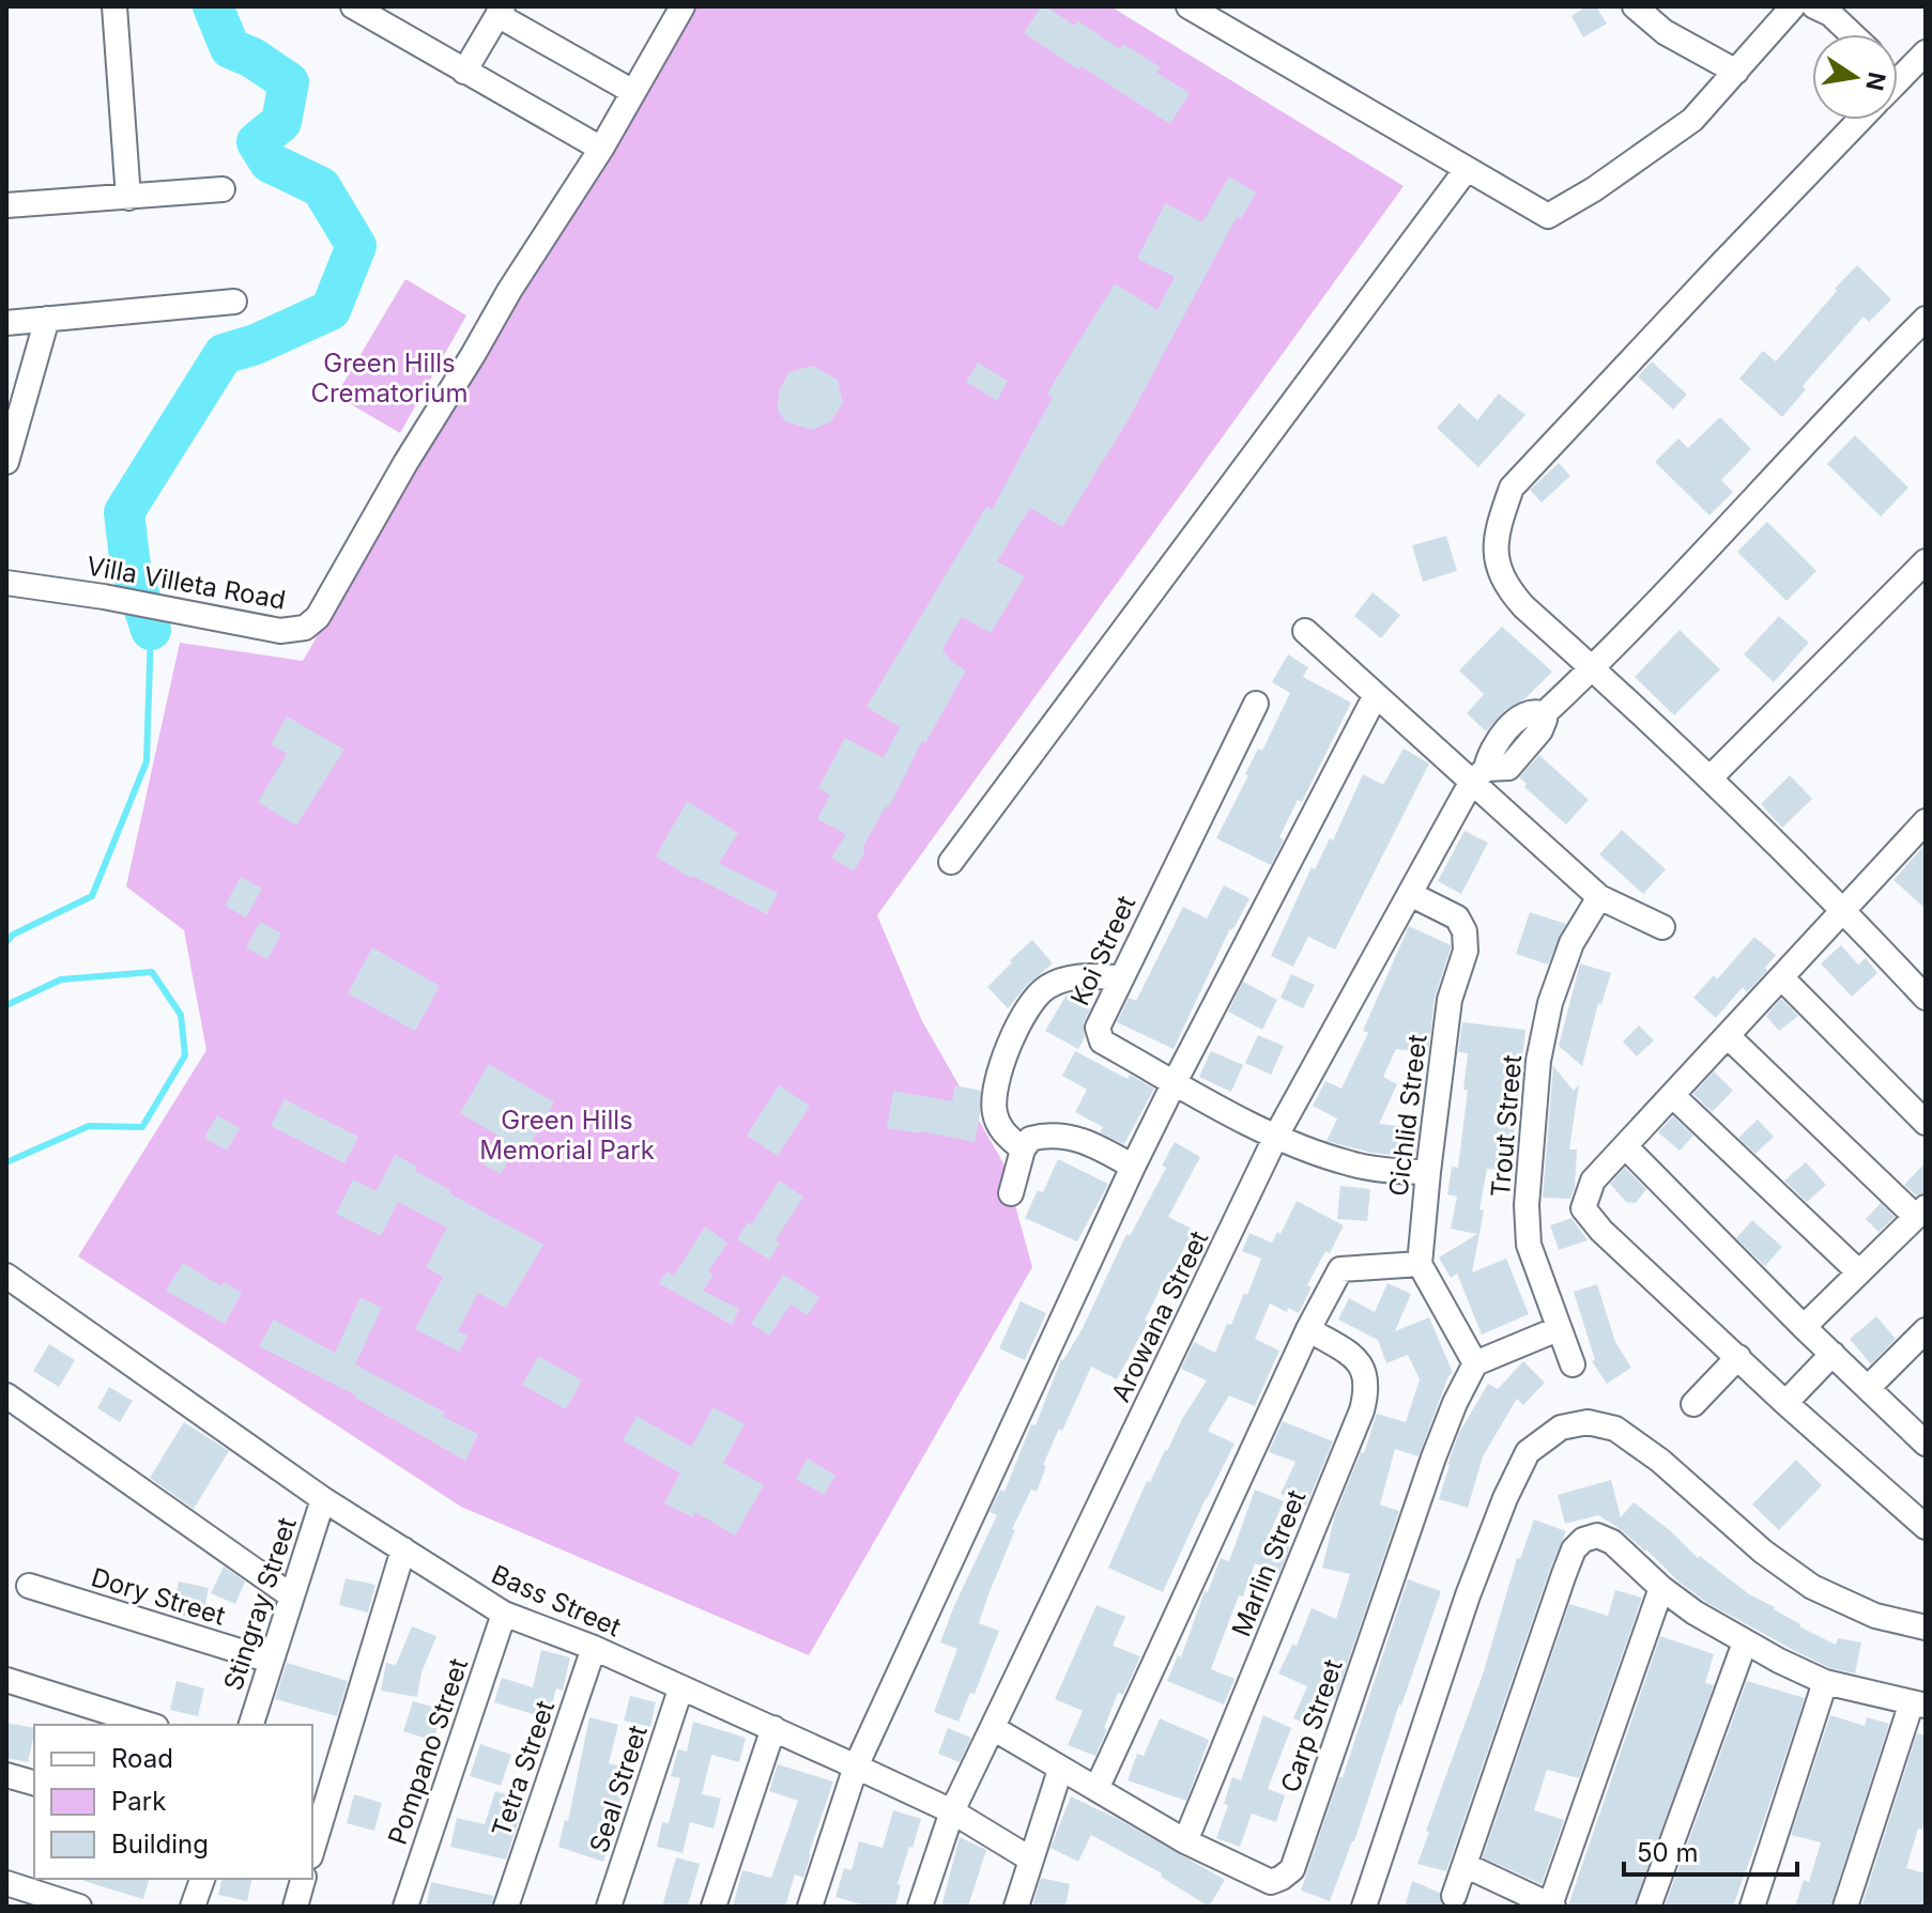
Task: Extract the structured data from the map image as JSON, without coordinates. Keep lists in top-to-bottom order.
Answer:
{
  "streets": {
    "street": [
      "Villa Villeta Road",
      "Koi Street",
      "Cichlid Street",
      "Trout Street",
      "Arowana Street",
      "Marlin Street",
      "Dory Street",
      "Bass Street",
      "Stingray Street",
      "Carp Street",
      "Pompano Street",
      "Tetra Street",
      "Seal Street"
    ]
  },
  "crossings": [
    ["Koi Street", "Cichlid Street"],
    ["Koi Street", "Arowana Street"],
    ["Cichlid Street", "Arowana Street"],
    ["Arowana Street", "Bass Street"],
    ["Arowana Street", "Carp Street"],
    ["Marlin Street", "Carp Street"],
    ["Dory Street", "Stingray Street"],
    ["Bass Street", "Stingray Street"],
    ["Bass Street", "Pompano Street"],
    ["Bass Street", "Tetra Street"],
    ["Bass Street", "Seal Street"]
  ],
  "parks": ["Green Hills Crematorium", "Green Hills Memorial Park"],
  "legend": ["Road", "Park", "Building"],
  "scale_bar": "50 m",
  "north": "right"
}
